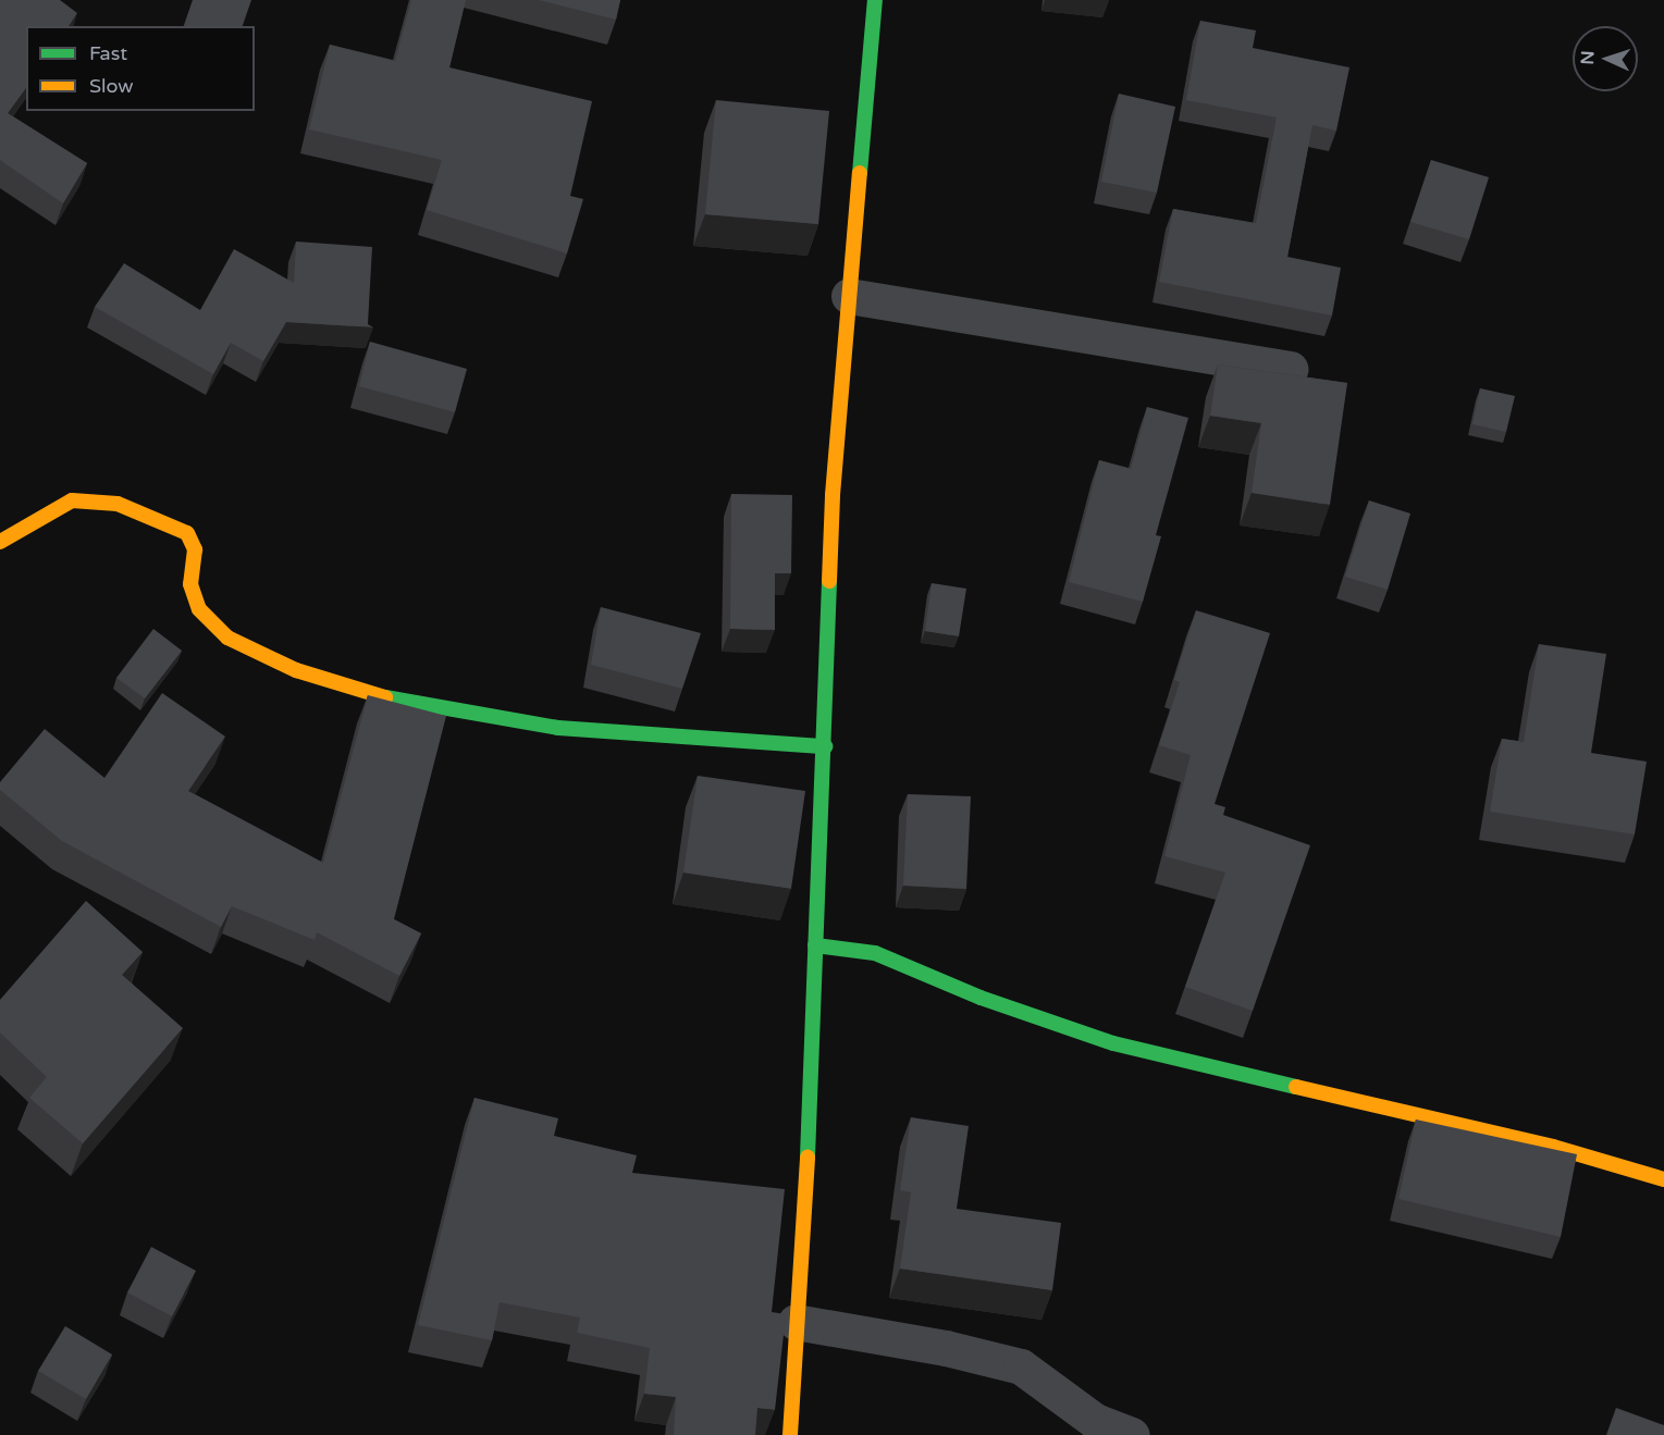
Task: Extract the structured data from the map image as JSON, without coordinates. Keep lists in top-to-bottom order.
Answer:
{
  "legend": ["Fast", "Slow"],
  "north": "left"
}
